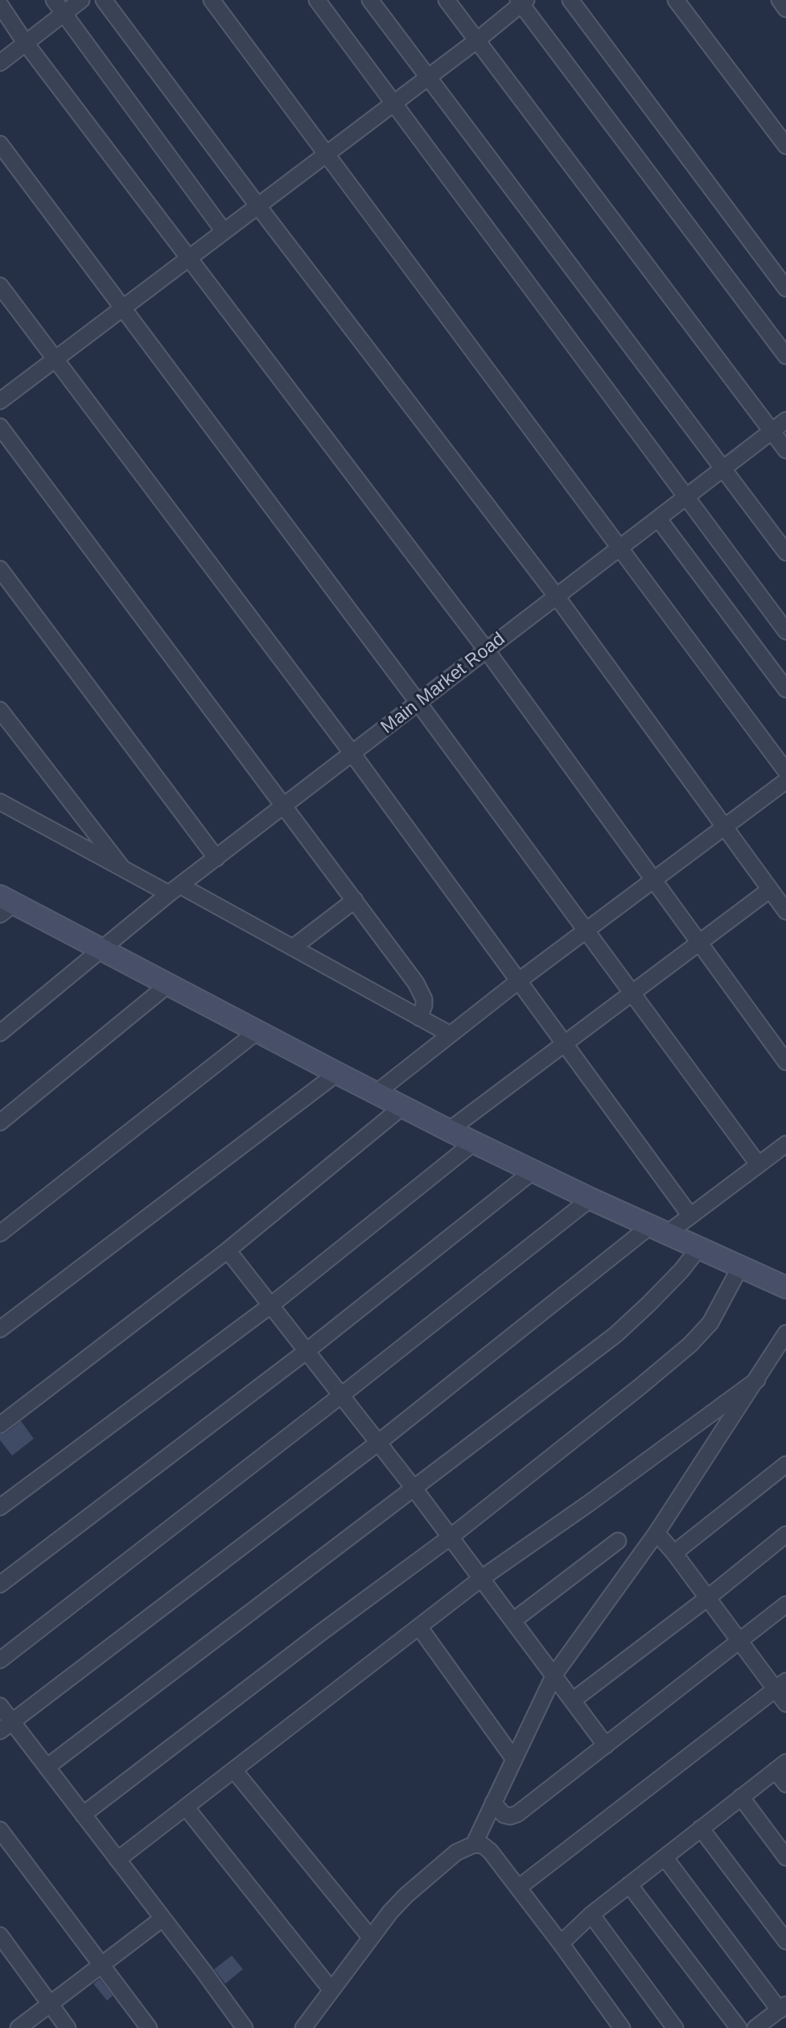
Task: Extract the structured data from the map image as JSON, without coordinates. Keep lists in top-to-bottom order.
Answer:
{
  "streets": {
    "street": ["Main Market Road"]
  }
}
